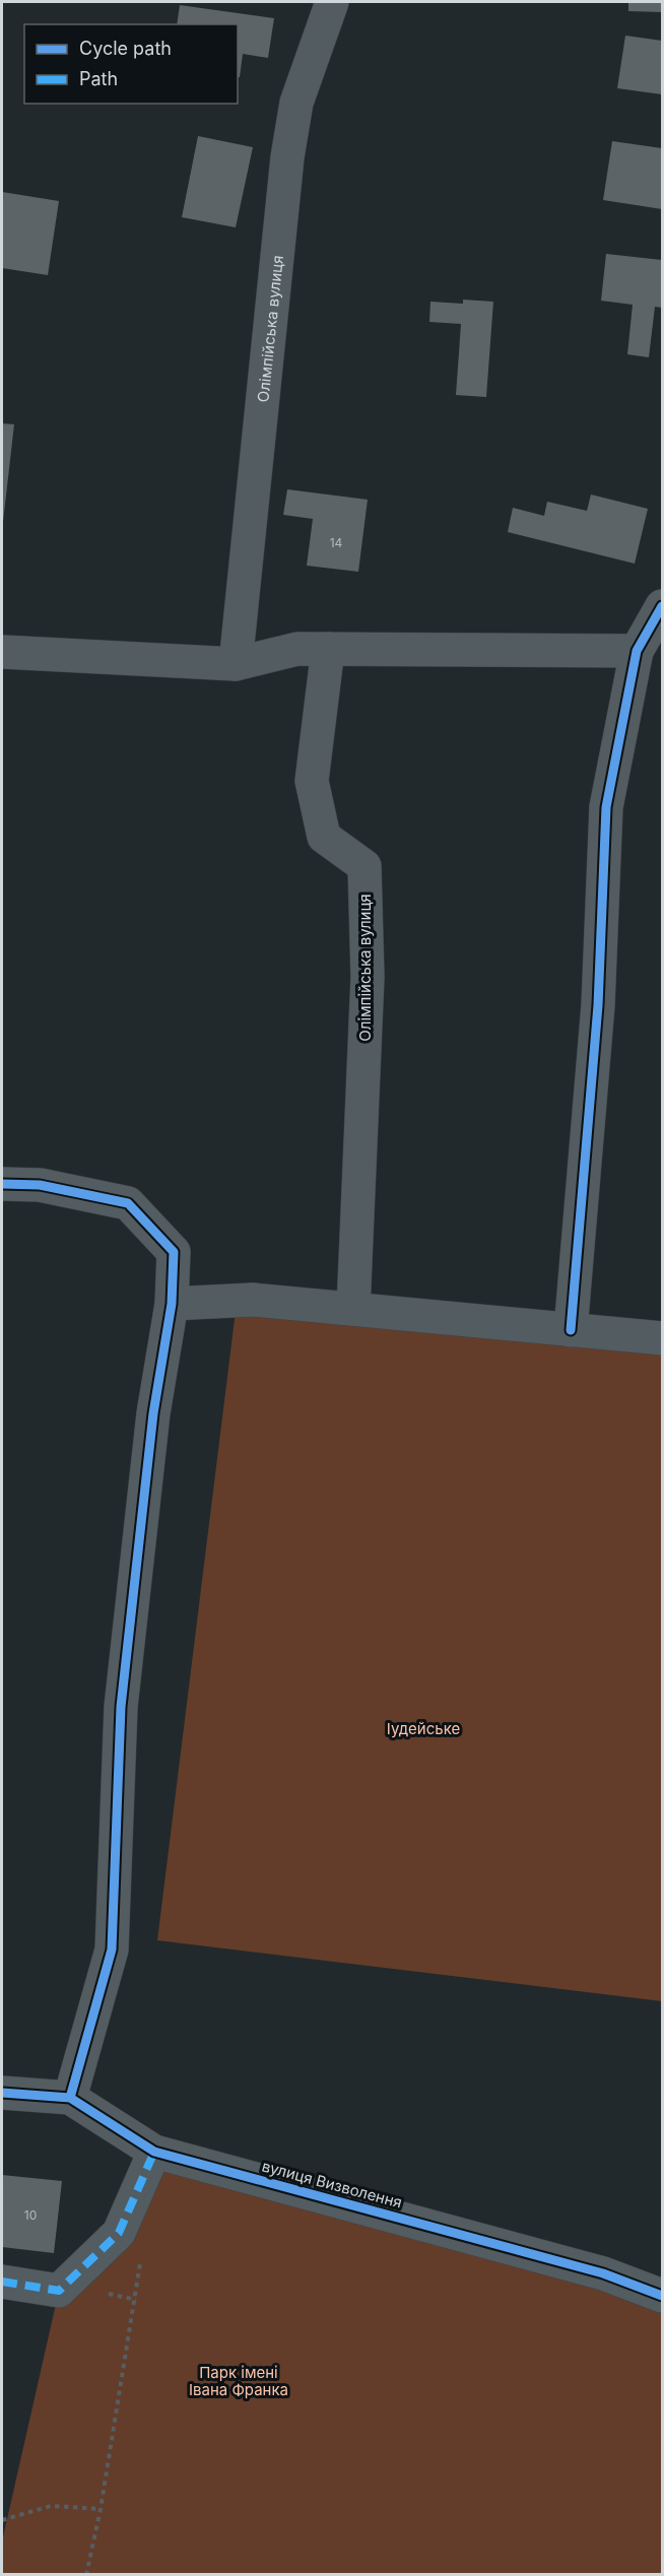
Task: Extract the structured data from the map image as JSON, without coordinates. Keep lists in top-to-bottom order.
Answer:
{
  "streets": {
    "street": ["Олімпійська вулиця", "вулиця Визволення"]
  },
  "parks": ["Іудейське", "Парк імені Івана Франка"],
  "house_numbers": ["14", "10"],
  "legend": ["Cycle path", "Path"]
}
